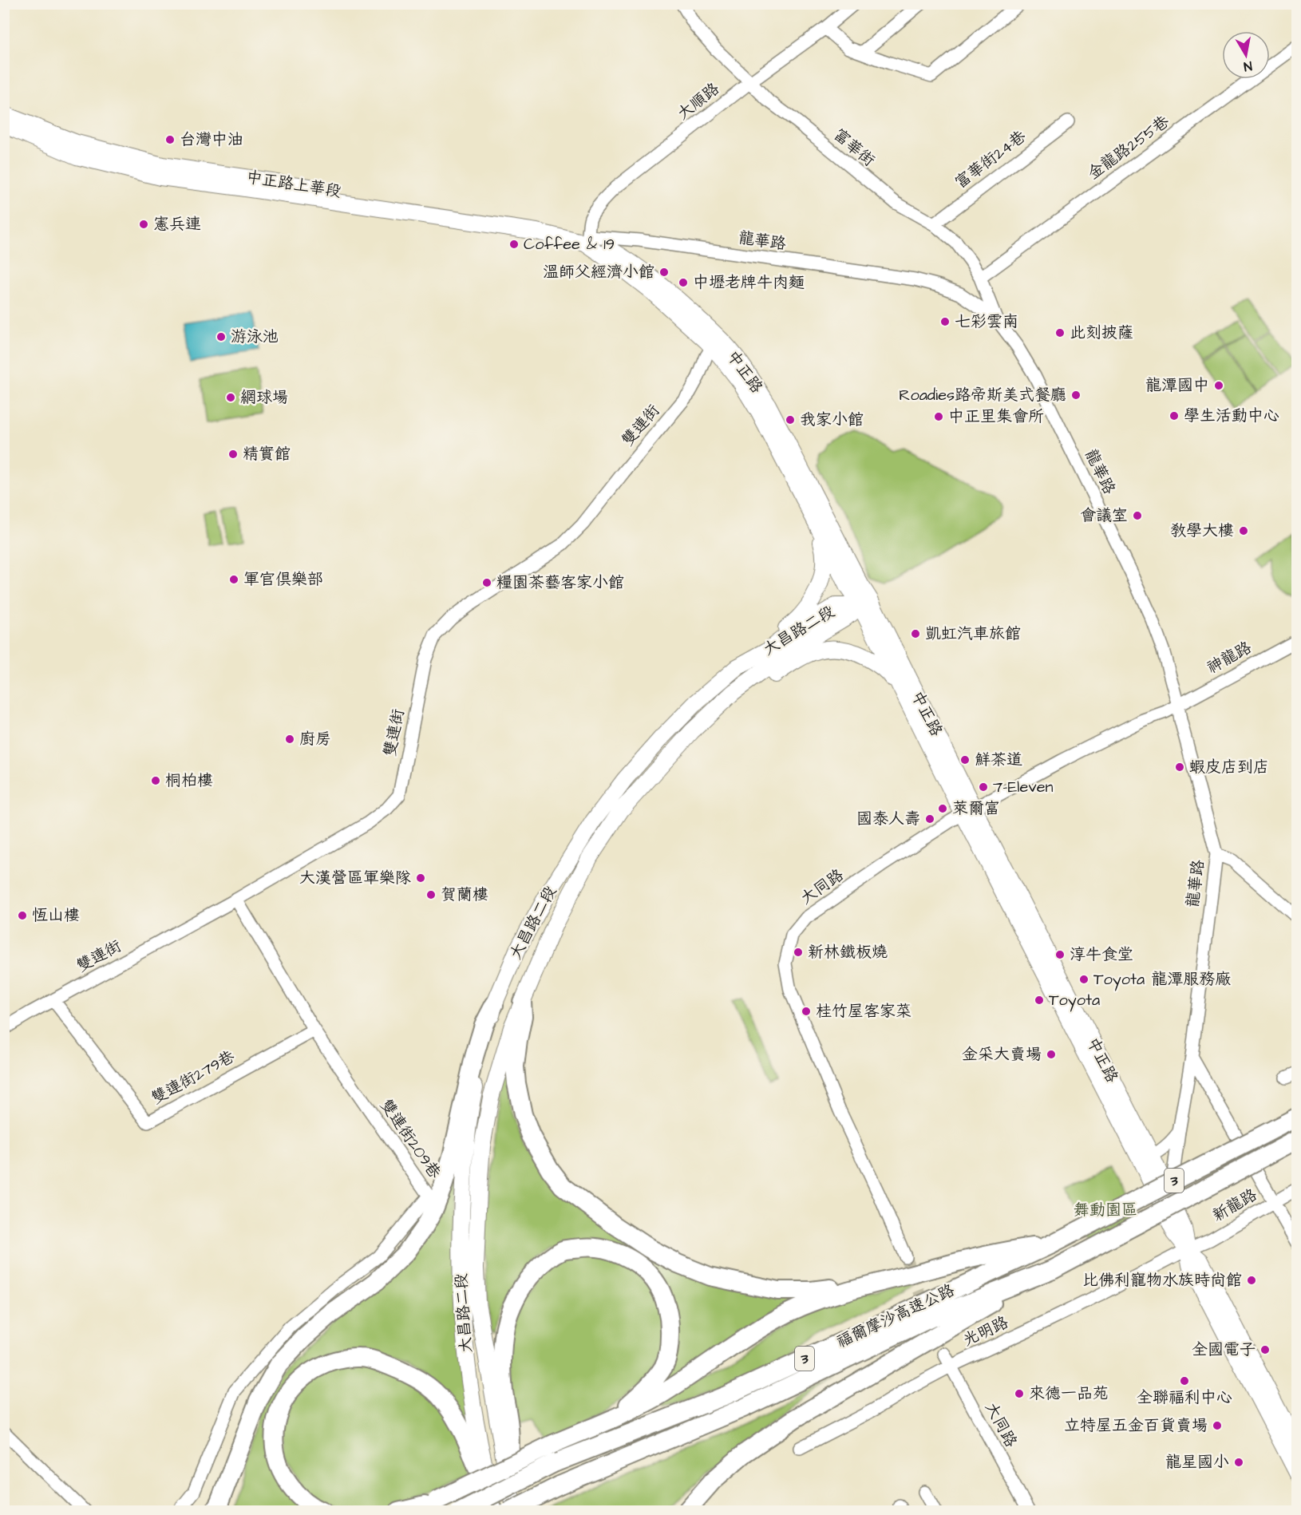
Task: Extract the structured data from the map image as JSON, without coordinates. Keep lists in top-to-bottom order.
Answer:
{
  "streets": {
    "highway": ["3", "福爾摩沙高速公路"],
    "main road": ["中正路上華段", "中正路", "大昌路二段"],
    "street": [
      "大順路",
      "富華街",
      "金龍路255巷",
      "富華街24巷",
      "龍華路",
      "雙連街",
      "神龍路",
      "大同路",
      "雙連街279巷",
      "雙連街209巷",
      "新龍路",
      "光明路"
    ]
  },
  "crossings": [
    ["大順路", "富華街"],
    ["大順路", "中正路上華段"],
    ["大順路", "龍華路"],
    ["大順路", "中正路"],
    ["富華街", "金龍路255巷"],
    ["富華街", "富華街24巷"],
    ["富華街", "龍華路"],
    ["中正路上華段", "龍華路"],
    ["中正路上華段", "中正路"],
    ["龍華路", "中正路"],
    ["龍華路", "神龍路"],
    ["龍華路", "大同路"],
    ["中正路", "雙連街"],
    ["中正路", "大昌路二段"],
    ["中正路", "大同路"],
    ["中正路", "新龍路"],
    ["中正路", "光明路"],
    ["雙連街", "雙連街279巷"],
    ["雙連街", "雙連街209巷"],
    ["神龍路", "大同路"],
    ["大同路", "光明路"],
    ["雙連街279巷", "雙連街209巷"],
    ["新龍路", "光明路"]
  ],
  "parks": ["舞動園區"],
  "places": [
    "台灣中油",
    "憲兵連",
    "Coffee & 19",
    "温師父經濟小館",
    "中壢老牌牛肉麵",
    "七彩雲南",
    "此刻披薩",
    "游泳池",
    "龍潭國中",
    "Roadies路帝斯美式餐廳",
    "網球場",
    "學生活動中心",
    "中正里集會所",
    "我家小館",
    "精實館",
    "會議室",
    "教學大樓",
    "軍官俱樂部",
    "糧園茶藝客家小館",
    "凱虹汽車旅館",
    "廚房",
    "鮮茶道",
    "蝦皮店到店",
    "桐柏樓",
    "7-Eleven",
    "萊爾富",
    "國泰人壽",
    "大漢營區軍樂隊",
    "賀蘭樓",
    "恆山樓",
    "新林鐵板燒",
    "淳牛食堂",
    "Toyota 龍潭服務廠",
    "Toyota",
    "桂竹屋客家菜",
    "金采大賣場",
    "比佛利寵物水族時尚館",
    "全國電子",
    "全聯福利中心",
    "來德一品苑",
    "立特屋五金百貨賣場",
    "龍星國小"
  ],
  "north": "bottom"
}
